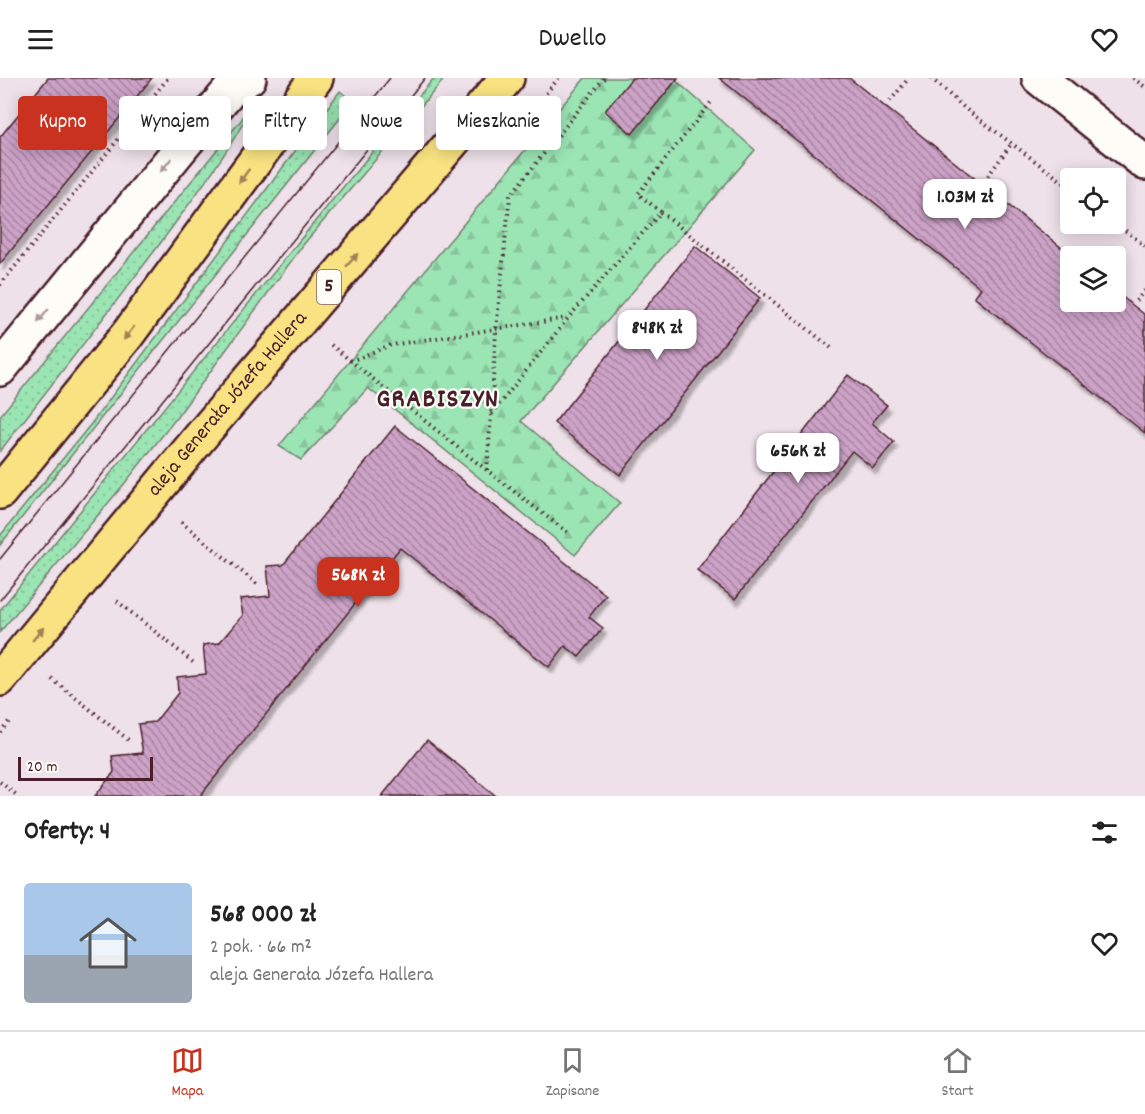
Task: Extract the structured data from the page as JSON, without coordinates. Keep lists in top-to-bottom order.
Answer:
{
  "streets": {
    "main road": ["5", "aleja Generała Józefa Hallera"]
  },
  "districts": ["GRABISZYN"],
  "scale_bar": "20 m",
  "page": {
    "header": "Dwello",
    "chip": [
      "Kupno",
      "Wynajem",
      "Filtry",
      "Nowe",
      "Mieszkanie"
    ],
    "price": [
      "1.03M zł",
      "848K zł",
      "656K zł",
      "568K zł"
    ],
    "scale": "20 m",
    "heading": "Oferty: 4",
    "list": [
      {
        "name": "568 000 zł",
        "note": "2 pok. · 66 m² · aleja Generała Józefa Hallera"
      }
    ],
    "tabs": ["Mapa", "Zapisane", "Start"]
  }
}
